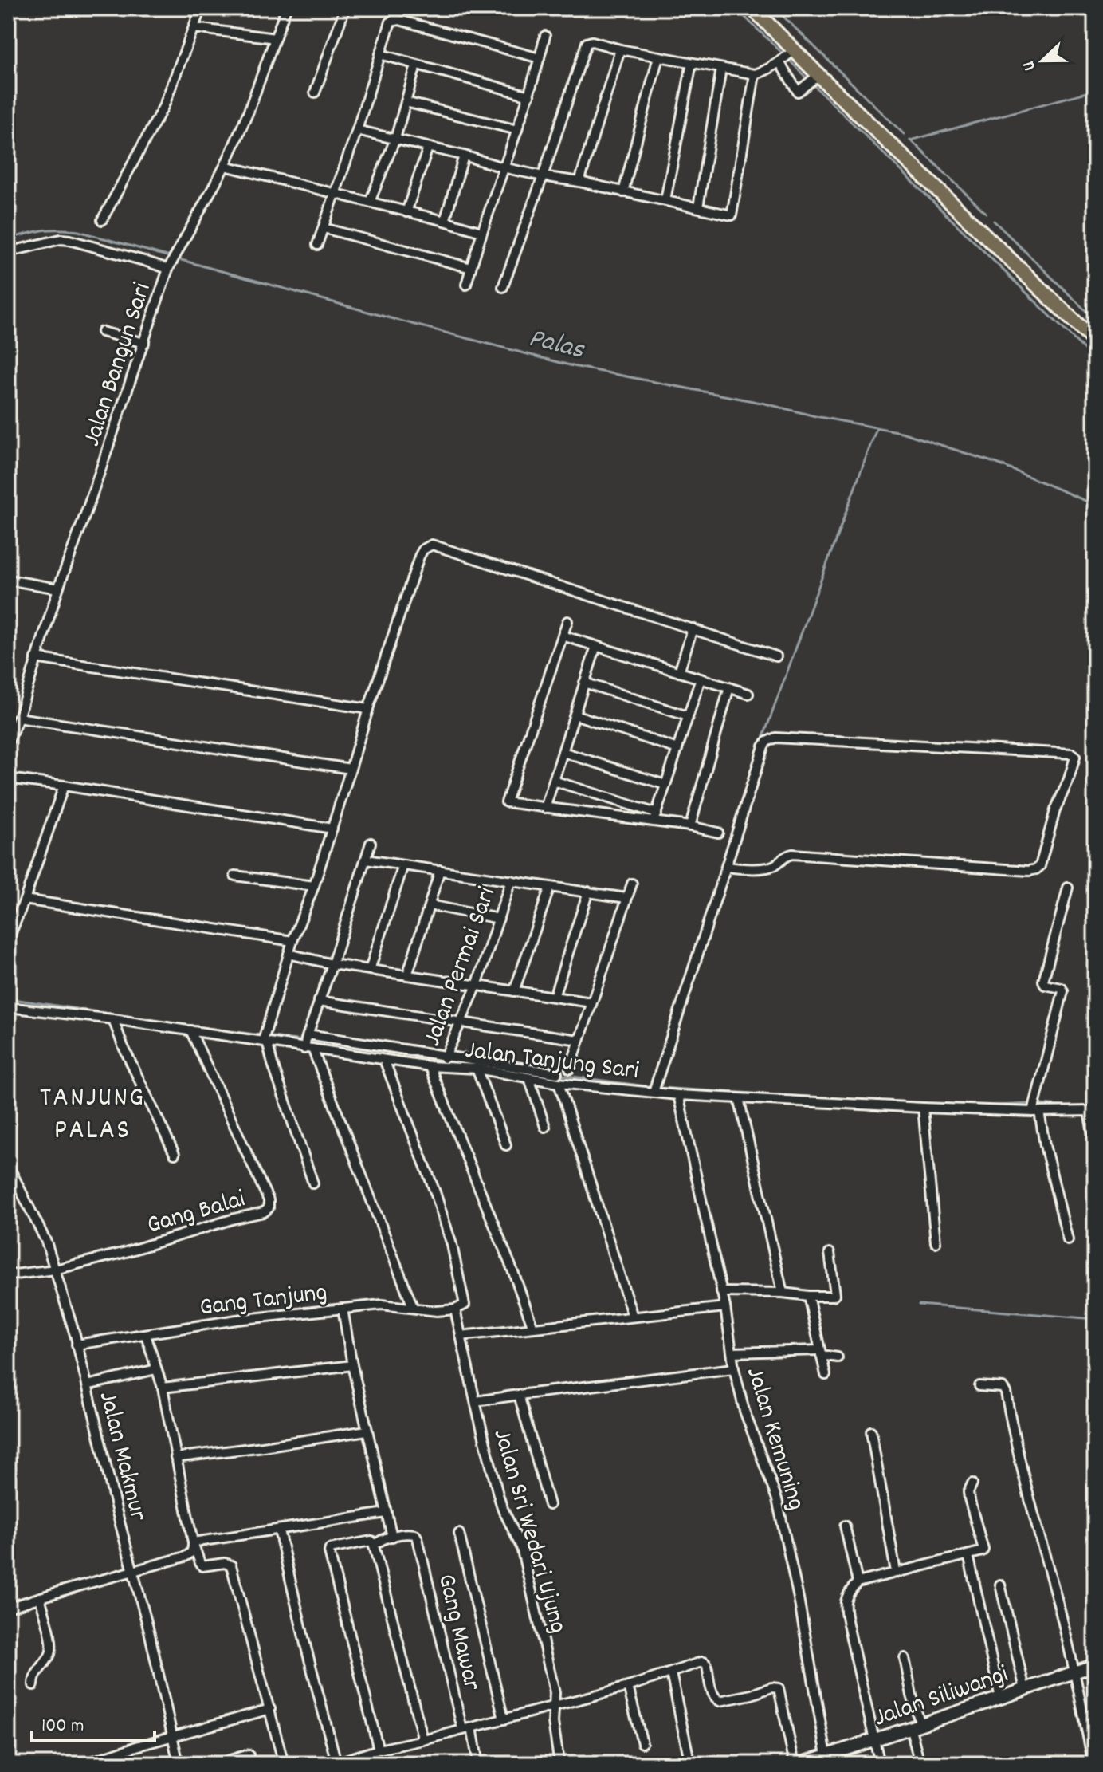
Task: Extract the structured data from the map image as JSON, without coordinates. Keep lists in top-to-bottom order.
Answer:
{
  "streets": {
    "street": [
      "Jalan Bangun Sari",
      "Jalan Permai Sari",
      "Jalan Tanjung Sari",
      "Gang Balai",
      "Gang Tanjung",
      "Jalan Kemuning",
      "Jalan Makmur",
      "Jalan Sri Wedari Ujung",
      "Gang Mawar",
      "Jalan Siliwangi"
    ]
  },
  "crossings": [
    ["Jalan Permai Sari", "Jalan Tanjung Sari"],
    ["Jalan Tanjung Sari", "Gang Balai"],
    ["Jalan Tanjung Sari", "Jalan Kemuning"],
    ["Gang Balai", "Jalan Makmur"],
    ["Gang Tanjung", "Jalan Makmur"],
    ["Gang Tanjung", "Jalan Sri Wedari Ujung"],
    ["Jalan Kemuning", "Jalan Siliwangi"]
  ],
  "districts": ["TANJUNG PALAS"],
  "water": ["Palas"],
  "scale_bar": "100 m",
  "north": "left"
}
